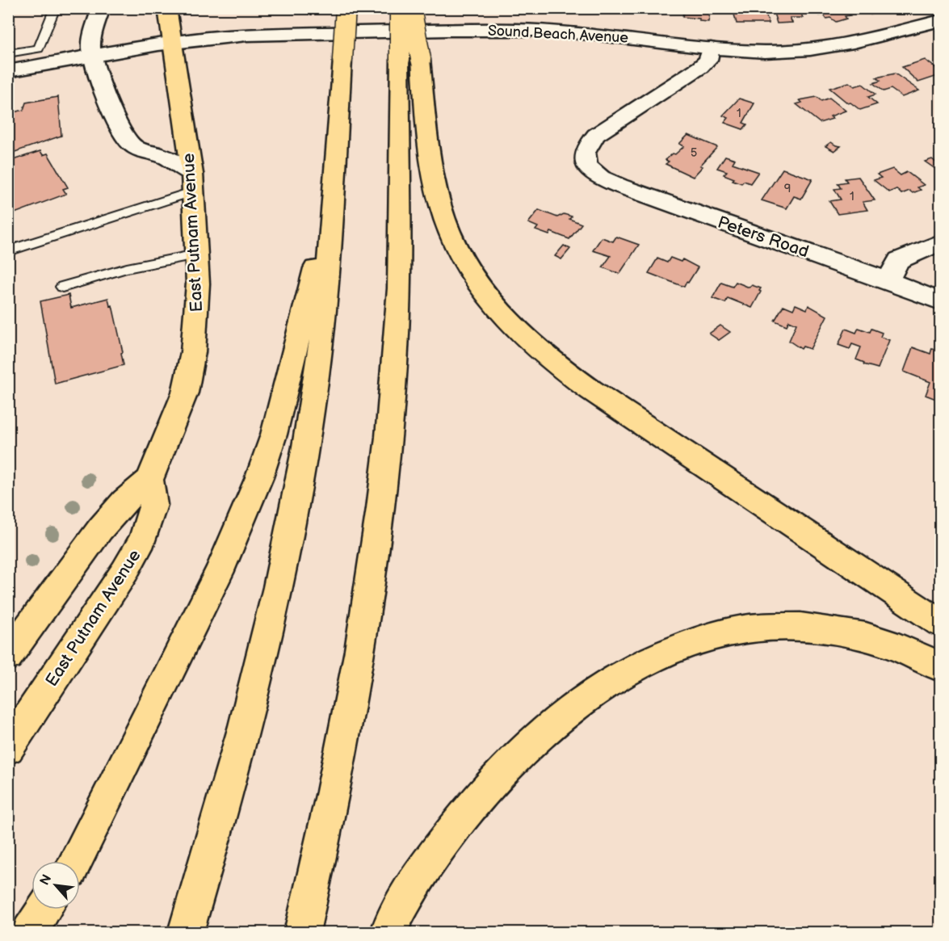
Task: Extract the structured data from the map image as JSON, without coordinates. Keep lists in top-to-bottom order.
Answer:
{
  "streets": {
    "main road": ["East Putnam Avenue"],
    "street": ["Sound Beach Avenue", "Peters Road"]
  },
  "crossings": [
    ["Sound Beach Avenue", "East Putnam Avenue"],
    ["Sound Beach Avenue", "Peters Road"]
  ],
  "house_numbers": [
    "1",
    "5",
    "9",
    "1"
  ],
  "north": "top left"
}
